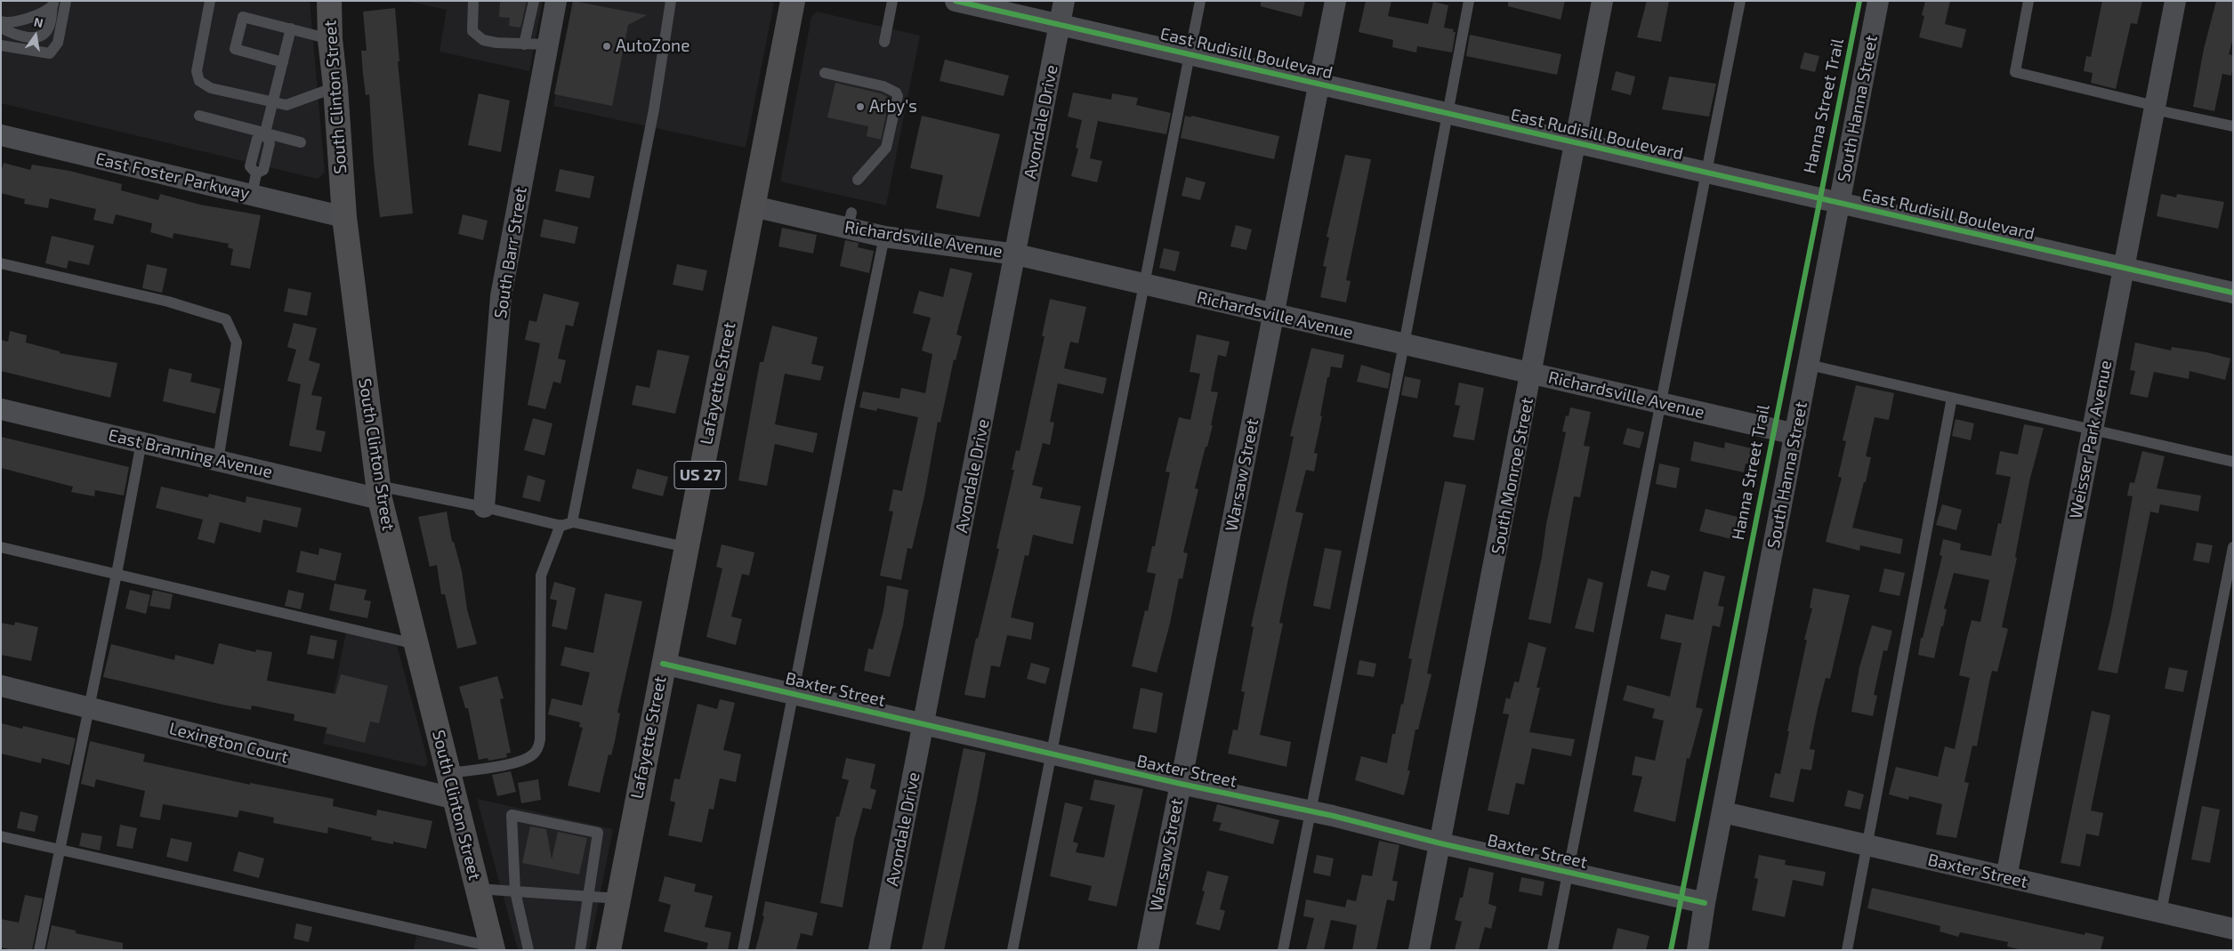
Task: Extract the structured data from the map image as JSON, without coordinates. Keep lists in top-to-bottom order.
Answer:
{
  "streets": {
    "highway": ["South Clinton Street", "Lafayette Street", "US 27"],
    "street": [
      "East Rudisill Boulevard",
      "South Hanna Street",
      "Avondale Drive",
      "East Foster Parkway",
      "Richardsville Avenue",
      "South Barr Street",
      "Weisser Park Avenue",
      "East Branning Avenue",
      "Warsaw Street",
      "South Monroe Street",
      "Baxter Street",
      "Lexington Court"
    ],
    "cycle path": ["Hanna Street Trail"]
  },
  "crossings": [
    ["East Rudisill Boulevard", "South Hanna Street"],
    ["East Rudisill Boulevard", "Avondale Drive"],
    ["East Rudisill Boulevard", "Weisser Park Avenue"],
    ["East Rudisill Boulevard", "Warsaw Street"],
    ["East Rudisill Boulevard", "South Monroe Street"],
    ["South Clinton Street", "East Foster Parkway"],
    ["South Clinton Street", "East Branning Avenue"],
    ["South Clinton Street", "Lexington Court"],
    ["South Hanna Street", "Richardsville Avenue"],
    ["South Hanna Street", "Baxter Street"],
    ["Avondale Drive", "Richardsville Avenue"],
    ["Avondale Drive", "Baxter Street"],
    ["Richardsville Avenue", "Lafayette Street"],
    ["Richardsville Avenue", "Warsaw Street"],
    ["Richardsville Avenue", "South Monroe Street"],
    ["Lafayette Street", "Baxter Street"],
    ["Weisser Park Avenue", "Baxter Street"],
    ["Warsaw Street", "Baxter Street"],
    ["South Monroe Street", "Baxter Street"]
  ],
  "places": ["AutoZone", "Arby's"],
  "north": "top"
}
